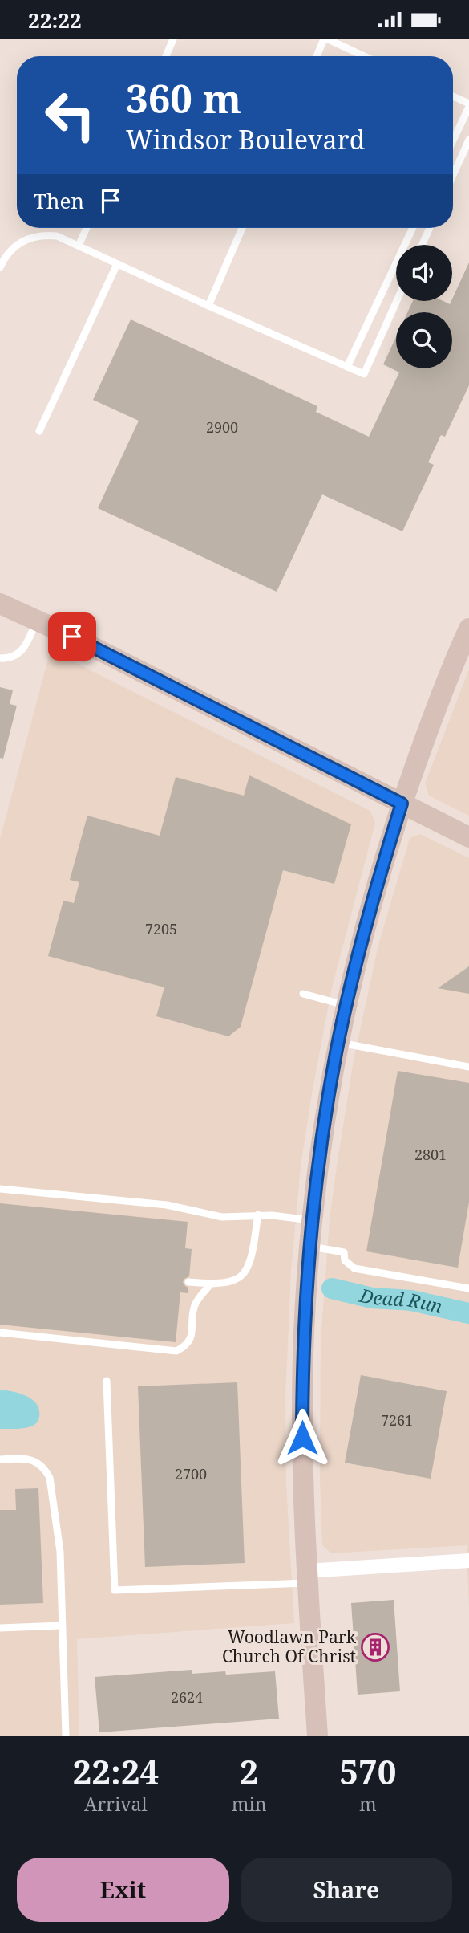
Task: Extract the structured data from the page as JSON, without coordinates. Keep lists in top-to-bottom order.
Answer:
{
  "water": ["Dead Run"],
  "places": {
    "building": ["Woodlawn Park Church Of Christ"]
  },
  "house_numbers": [
    "2900",
    "7205",
    "2801",
    "7261",
    "2700",
    "2624"
  ],
  "page": {
    "status": "22:22",
    "turn": ["360 m", "Windsor Boulevard"],
    "then": "Then",
    "eta": [
      "22:24",
      "Arrival",
      "2",
      "min",
      "570",
      "m"
    ],
    "buttons": ["Exit", "Share"]
  }
}
